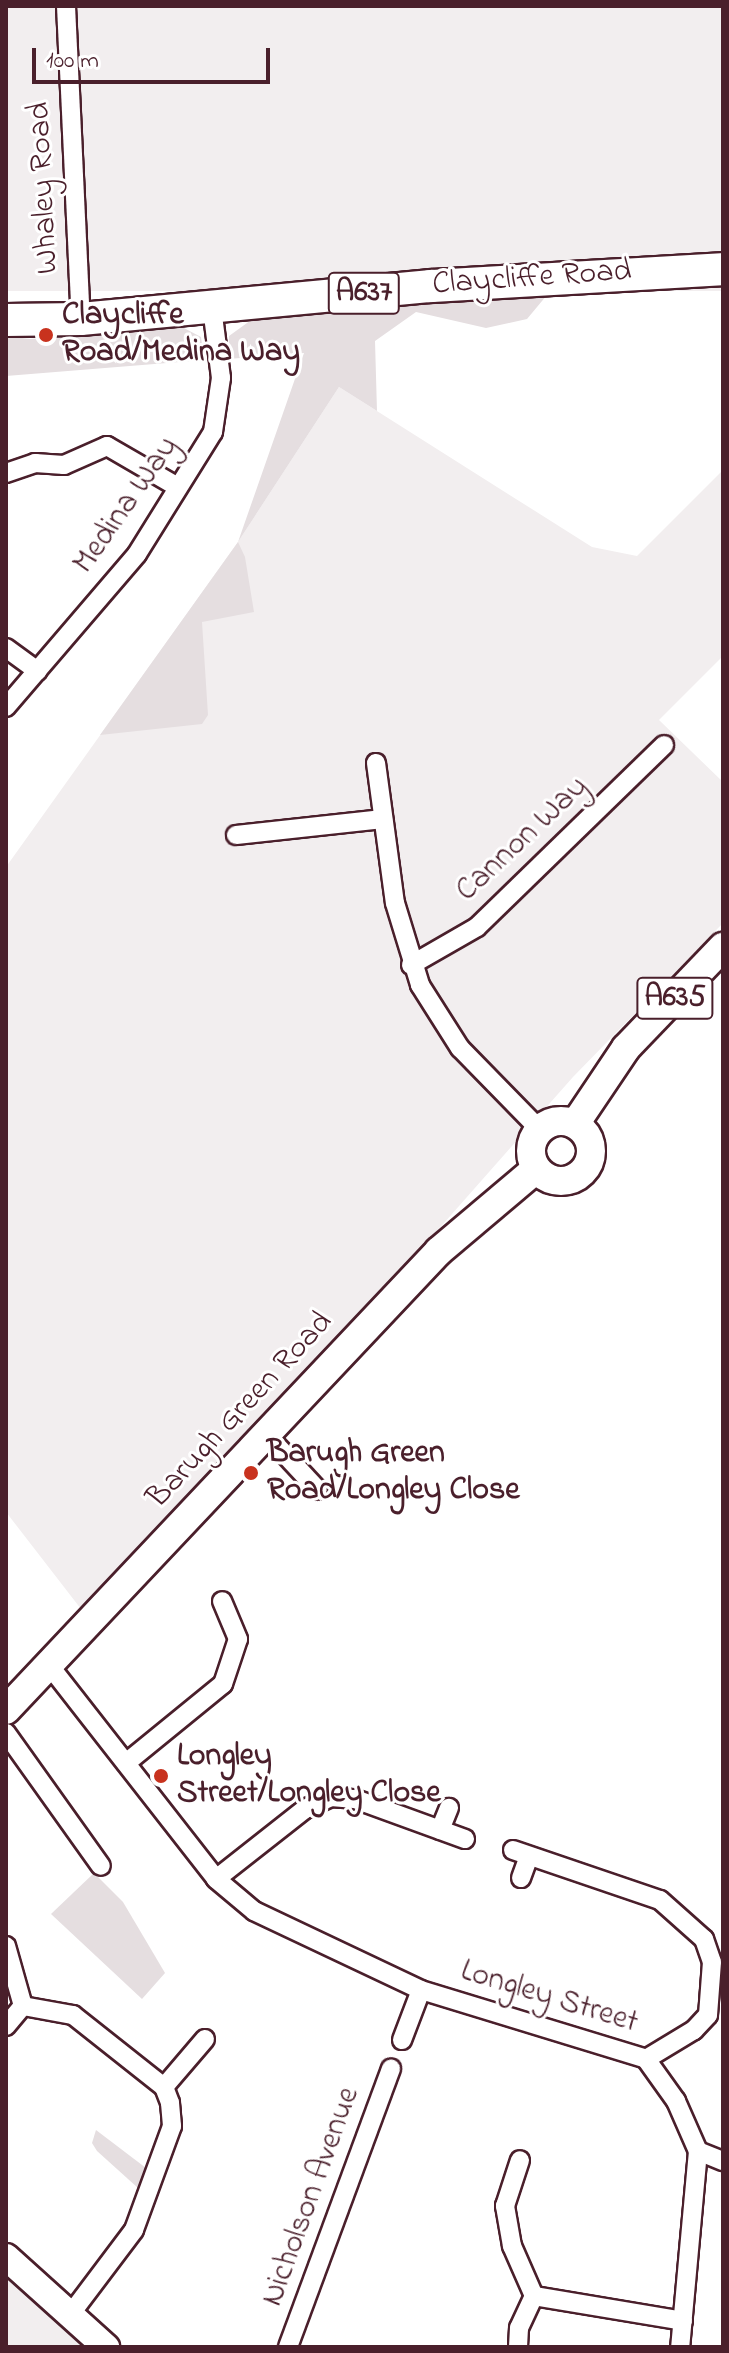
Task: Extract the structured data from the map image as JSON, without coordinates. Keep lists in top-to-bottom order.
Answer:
{
  "streets": {
    "highway": ["Claycliffe Road", "A637"],
    "main road": ["A635", "Barugh Green Road"],
    "street": [
      "Whaley Road",
      "Medina Way",
      "Cannon Way",
      "Longley Street",
      "Nicholson Avenue"
    ]
  },
  "crossings": [
    ["Whaley Road", "Claycliffe Road"],
    ["Claycliffe Road", "Medina Way"],
    ["A635", "Barugh Green Road"],
    ["Barugh Green Road", "Longley Street"]
  ],
  "places": ["Claycliffe Road/Medina Way", "Barugh Green Road/Longley Close", "Longley Street/Longley Close"],
  "scale_bar": "100 m"
}
